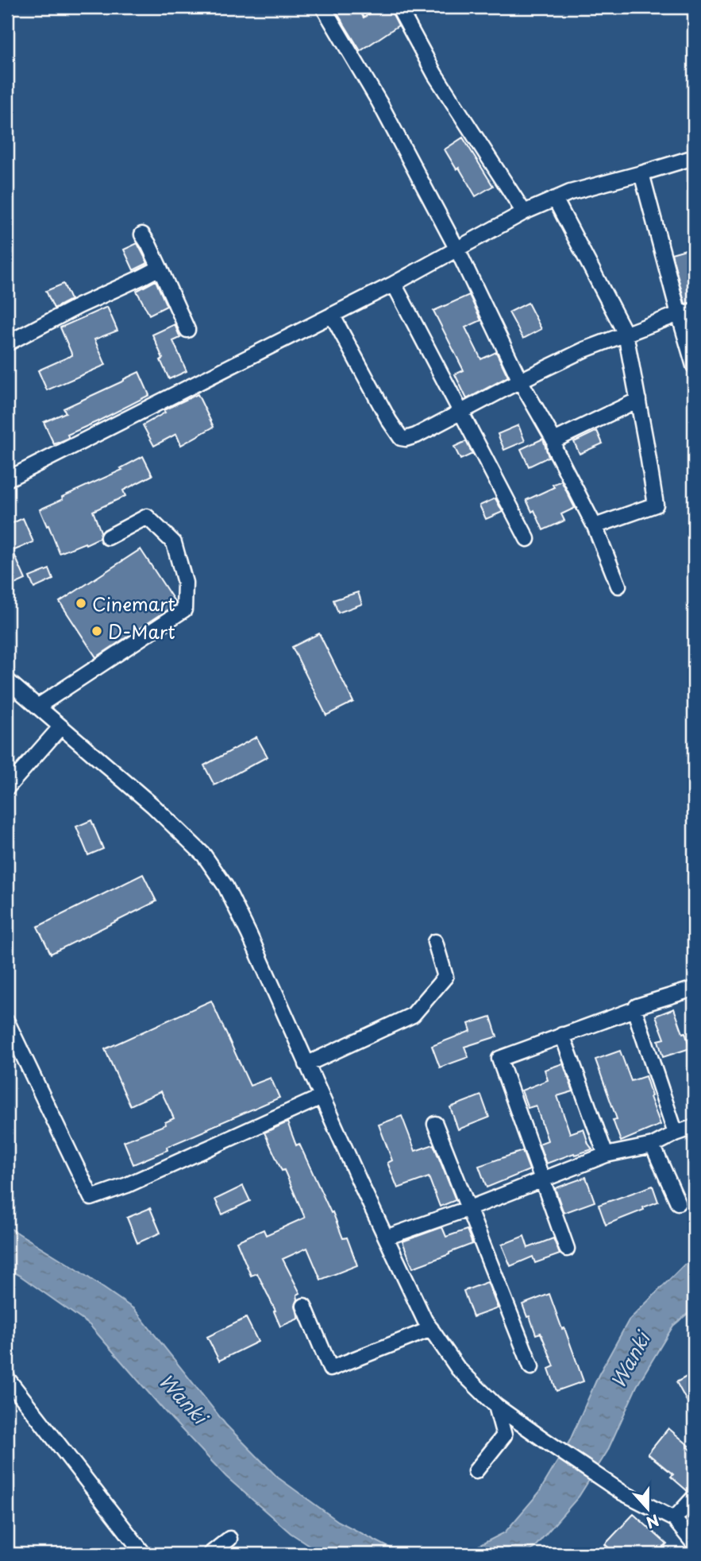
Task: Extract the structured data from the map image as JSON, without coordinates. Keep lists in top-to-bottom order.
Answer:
{
  "water": ["Wanki"],
  "places": ["Cinemart", "D-Mart"],
  "north": "bottom"
}
